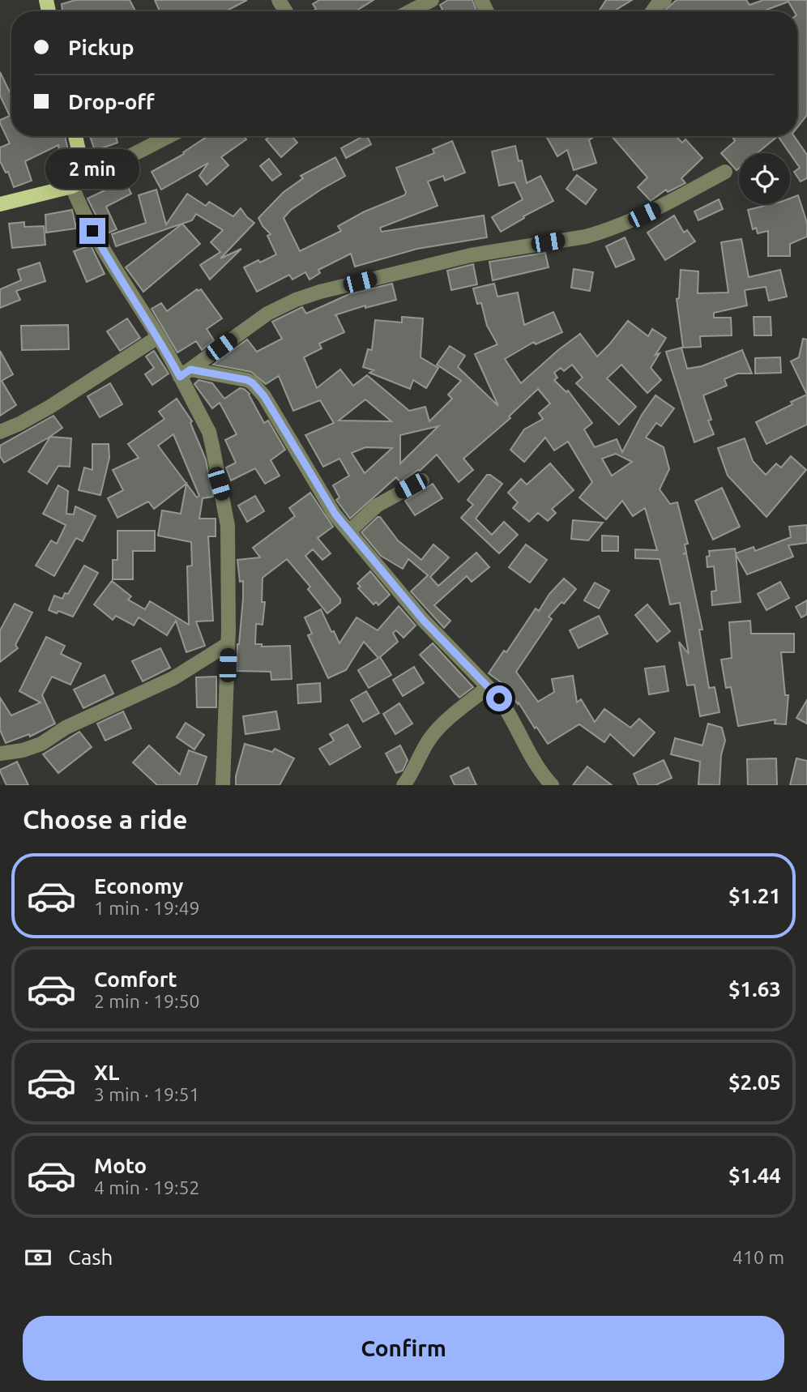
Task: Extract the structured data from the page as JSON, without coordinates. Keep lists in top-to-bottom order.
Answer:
{
  "page": {
    "banner": ["Pickup", "Drop-off"],
    "bubble": "2 min",
    "heading": "Choose a ride",
    "list": [
      {
        "name": "Economy",
        "note": "1 min · 19:49",
        "value": "$1.21"
      },
      {
        "name": "Comfort",
        "note": "2 min · 19:50",
        "value": "$1.63"
      },
      {
        "name": "XL",
        "note": "3 min · 19:51",
        "value": "$2.05"
      },
      {
        "name": "Moto",
        "note": "4 min · 19:52",
        "value": "$1.44"
      }
    ],
    "pay": ["Cash", "410 m"],
    "buttons": "Confirm"
  }
}
